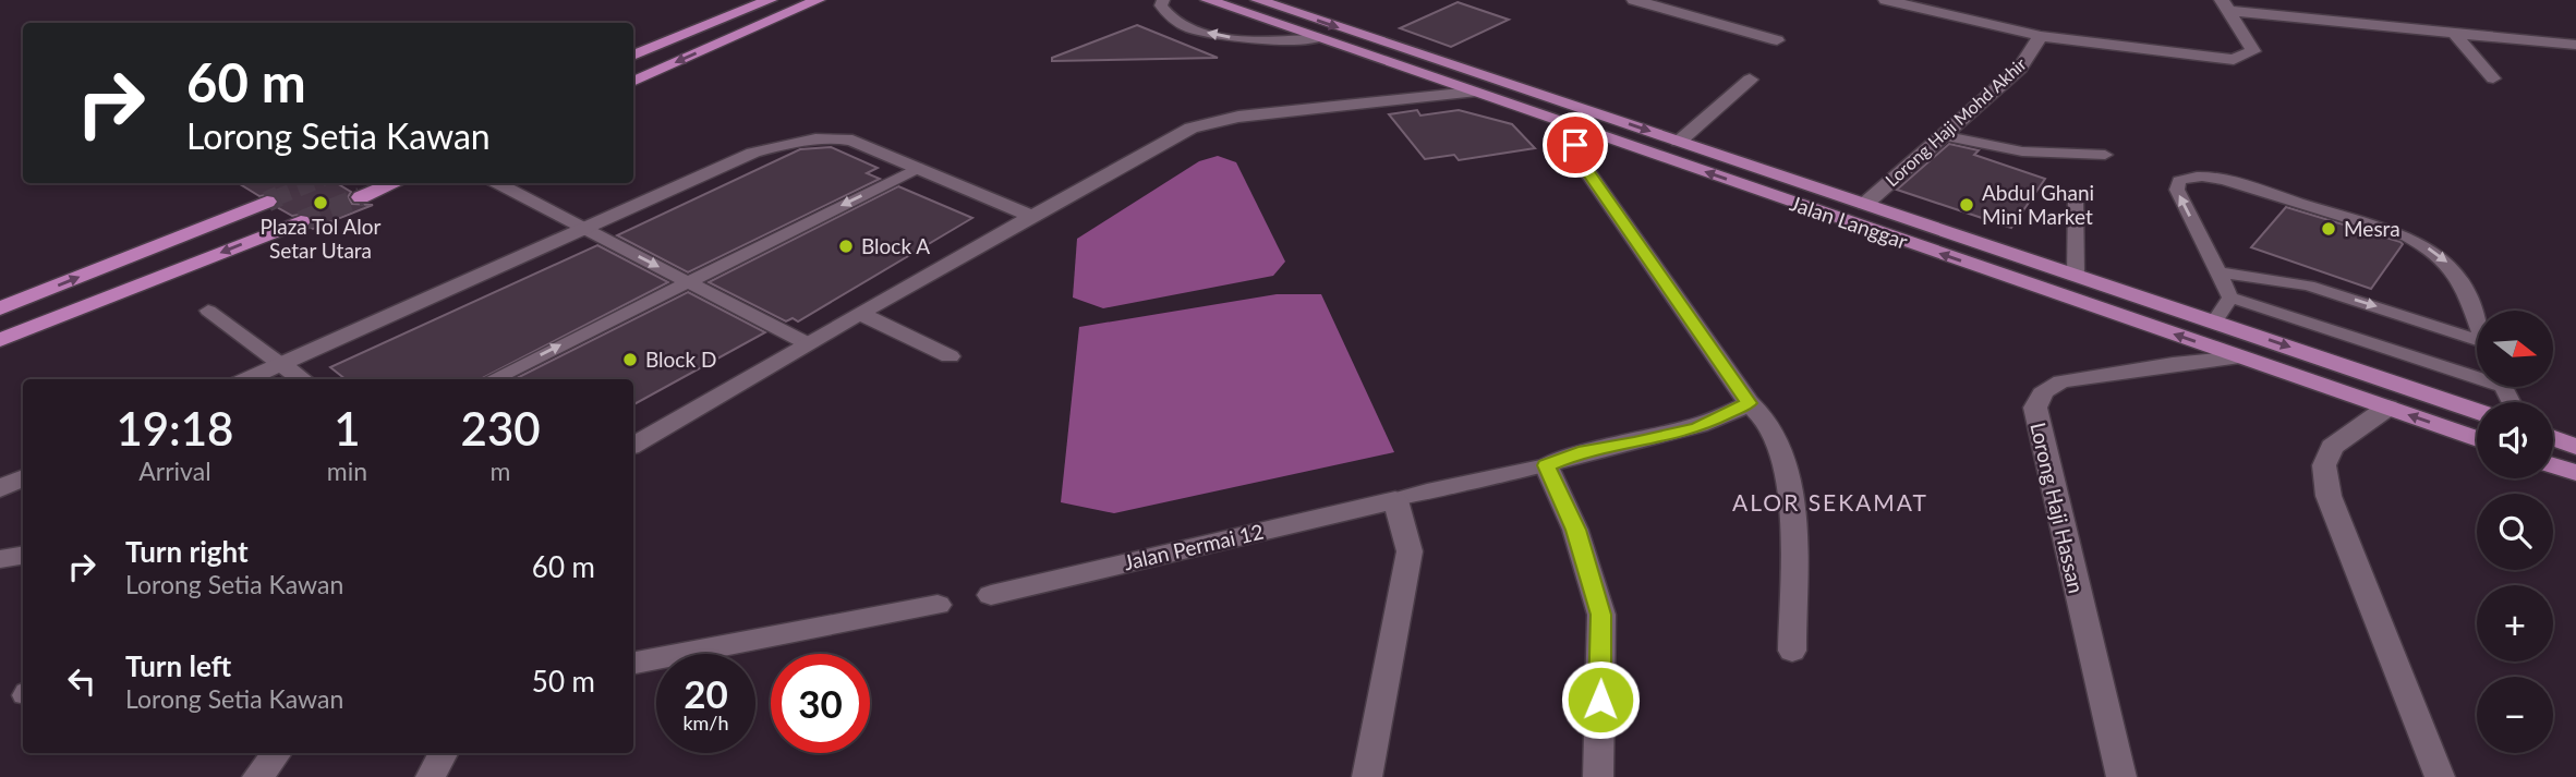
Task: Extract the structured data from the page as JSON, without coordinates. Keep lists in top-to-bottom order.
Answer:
{
  "streets": {
    "highway": ["Jalan Langgar"],
    "street": ["Lorong Haji Mohd Akhir", "Lorong Haji Hassan", "Jalan Permai 12"]
  },
  "crossings": [
    ["Lorong Haji Mohd Akhir", "Jalan Langgar"],
    ["Jalan Langgar", "Lorong Haji Hassan"]
  ],
  "districts": ["ALOR SEKAMAT"],
  "places": [
    "Plaza Tol Alor Setar Utara",
    "Abdul Ghani Mini Market",
    "Mesra",
    "Block A",
    "Block D"
  ],
  "north": "right",
  "page": {
    "turn": ["60 m", "Lorong Setia Kawan"],
    "map_buttons": ["+", "−"],
    "eta": [
      "19:18",
      "Arrival",
      "1",
      "min",
      "230",
      "m"
    ],
    "list": [
      {
        "name": "Turn right",
        "note": "Lorong Setia Kawan",
        "value": "60 m"
      },
      {
        "name": "Turn left",
        "note": "Lorong Setia Kawan",
        "value": "50 m"
      }
    ],
    "speed": "20 km/h",
    "limit": "30"
  }
}
